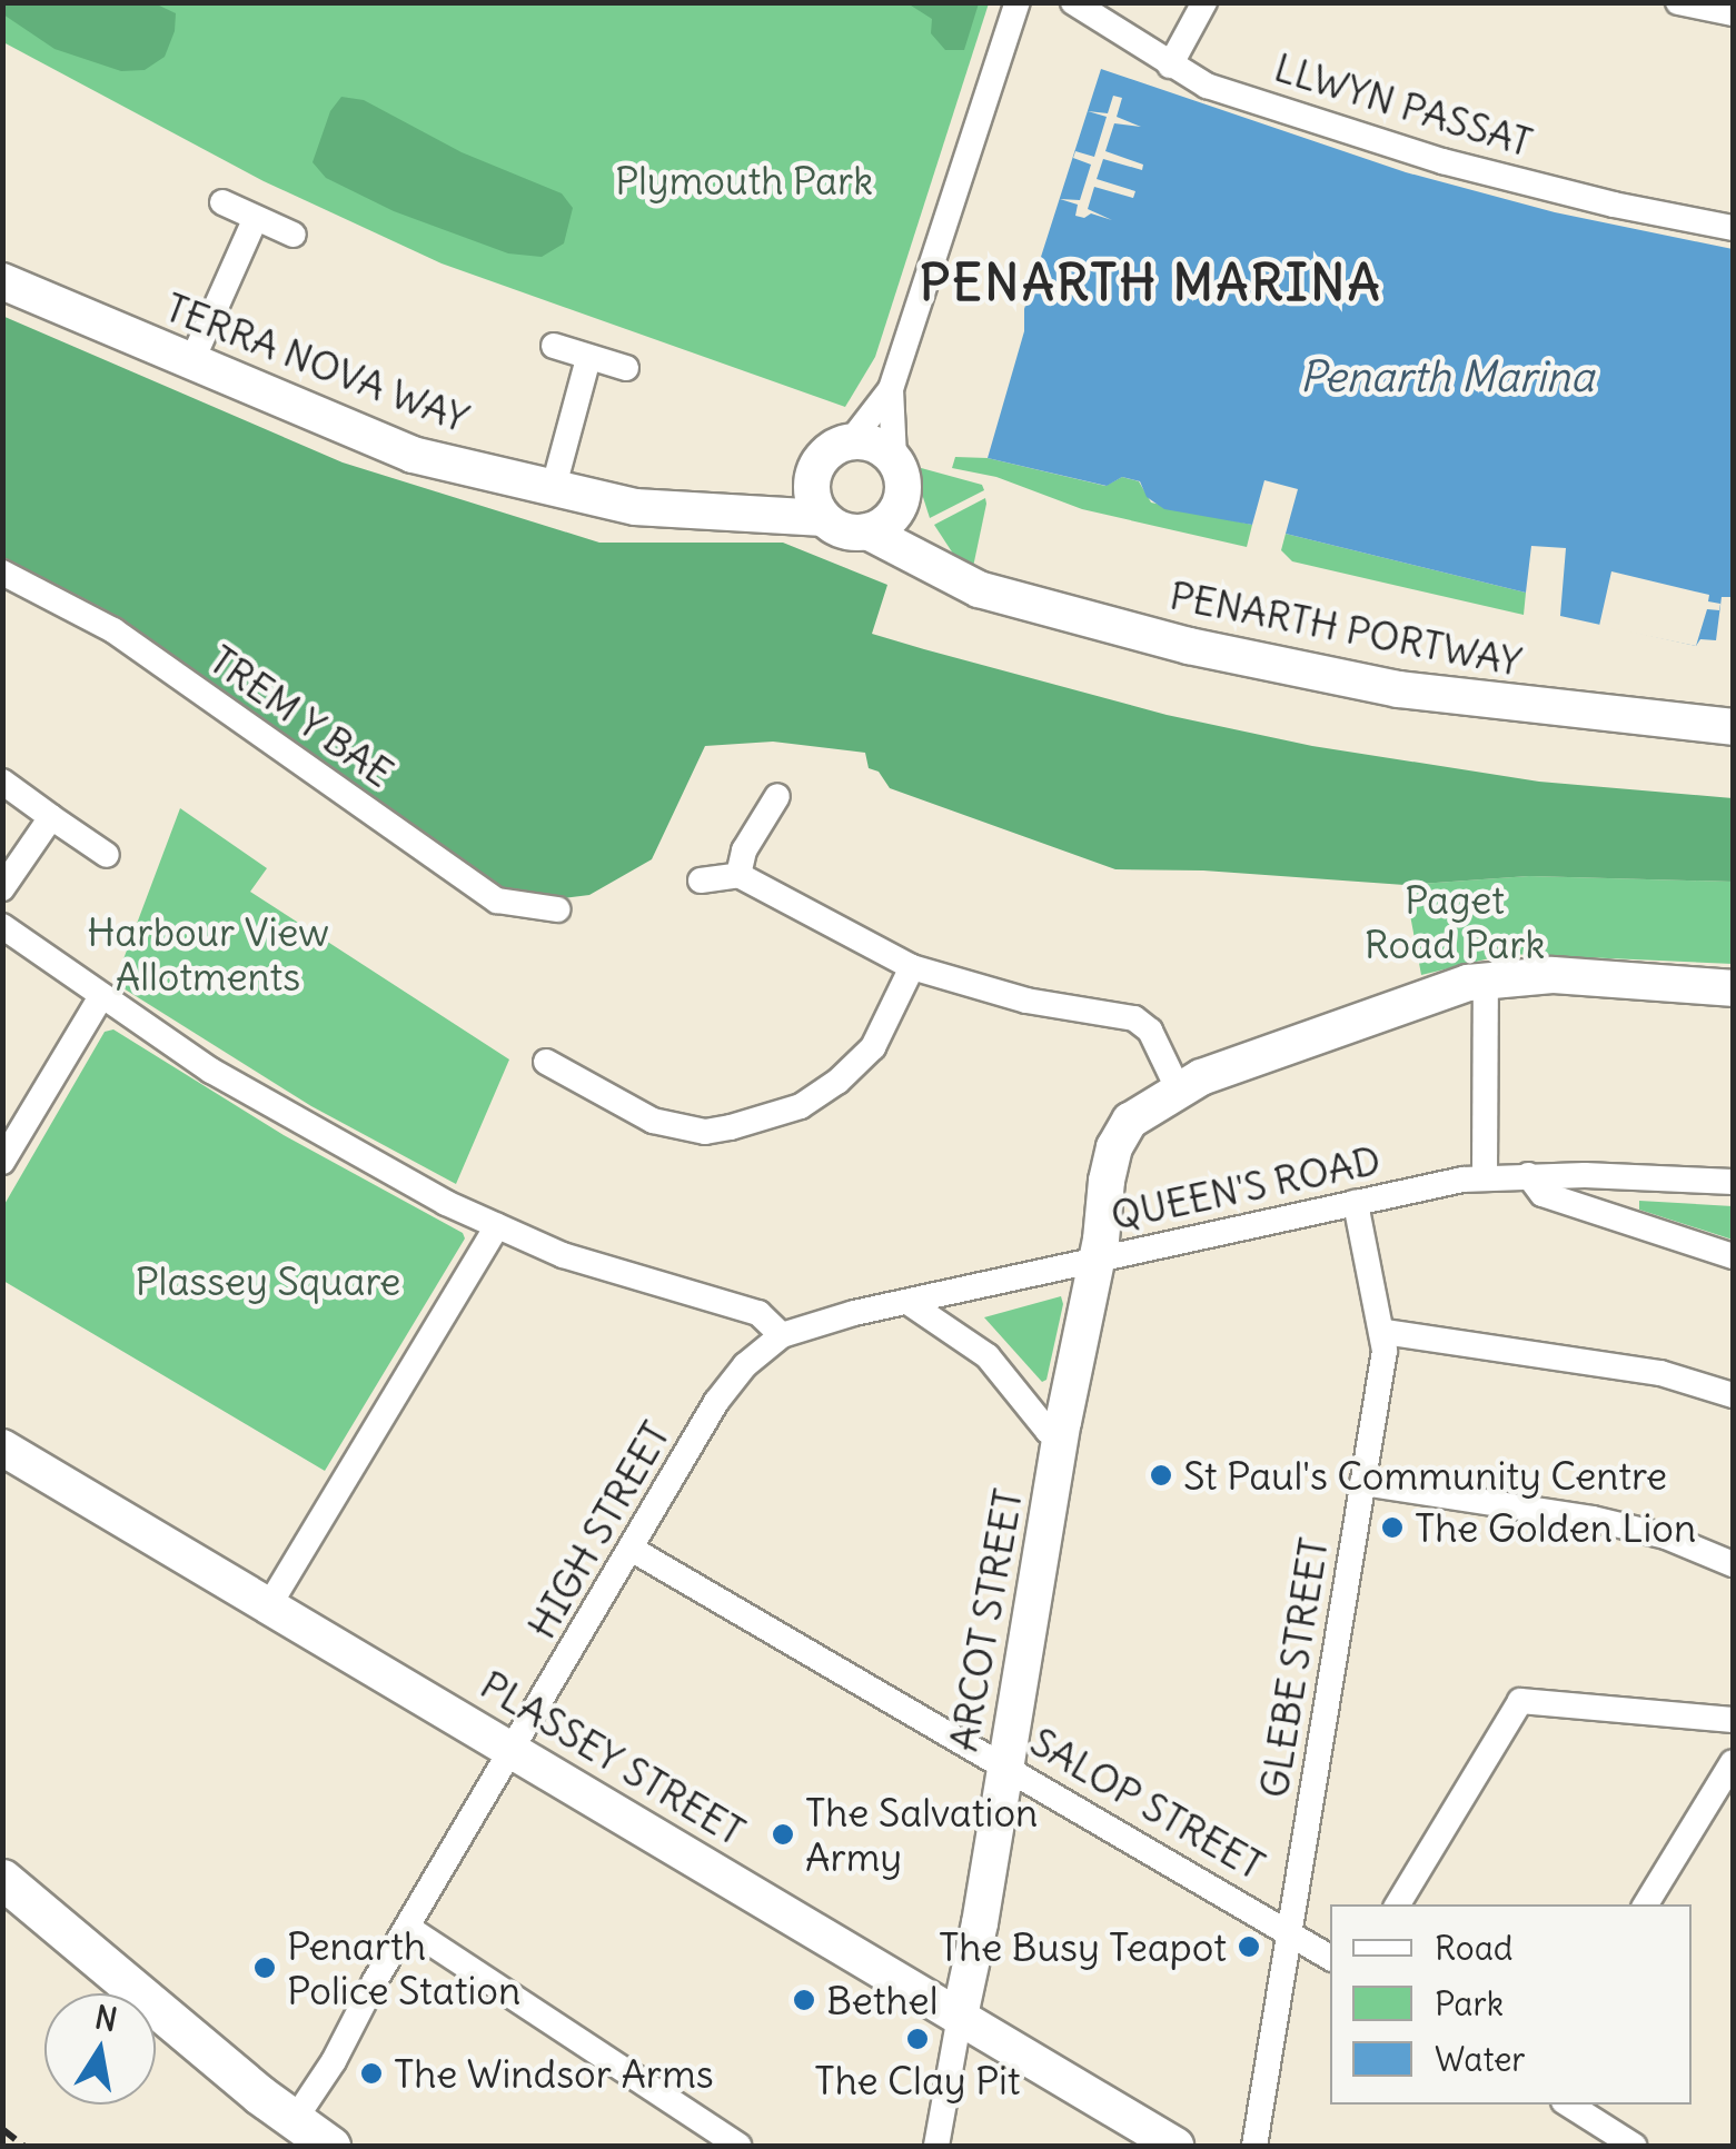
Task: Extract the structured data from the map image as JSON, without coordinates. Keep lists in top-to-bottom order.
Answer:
{
  "streets": {
    "street": [
      "LLWYN PASSAT",
      "TERRA NOVA WAY",
      "PENARTH PORTWAY",
      "TREM Y BAE",
      "QUEEN'S ROAD",
      "HIGH STREET",
      "ARCOT STREET",
      "GLEBE STREET",
      "PLASSEY STREET",
      "SALOP STREET"
    ]
  },
  "crossings": [
    ["TERRA NOVA WAY", "PENARTH PORTWAY"],
    ["QUEEN'S ROAD", "HIGH STREET"],
    ["QUEEN'S ROAD", "ARCOT STREET"],
    ["QUEEN'S ROAD", "GLEBE STREET"],
    ["HIGH STREET", "PLASSEY STREET"],
    ["HIGH STREET", "SALOP STREET"],
    ["ARCOT STREET", "PLASSEY STREET"],
    ["ARCOT STREET", "SALOP STREET"],
    ["GLEBE STREET", "SALOP STREET"]
  ],
  "districts": ["PENARTH MARINA"],
  "water": ["Penarth Marina"],
  "parks": [
    "Plymouth Park",
    "Paget Road Park",
    "Harbour View Allotments",
    "Plassey Square"
  ],
  "places": [
    "St Paul's Community Centre",
    "The Golden Lion",
    "The Salvation Army",
    "The Busy Teapot",
    "Penarth Police Station",
    "Bethel",
    "The Clay Pit",
    "The Windsor Arms"
  ],
  "legend": ["Road", "Park", "Water"],
  "north": "top"
}
